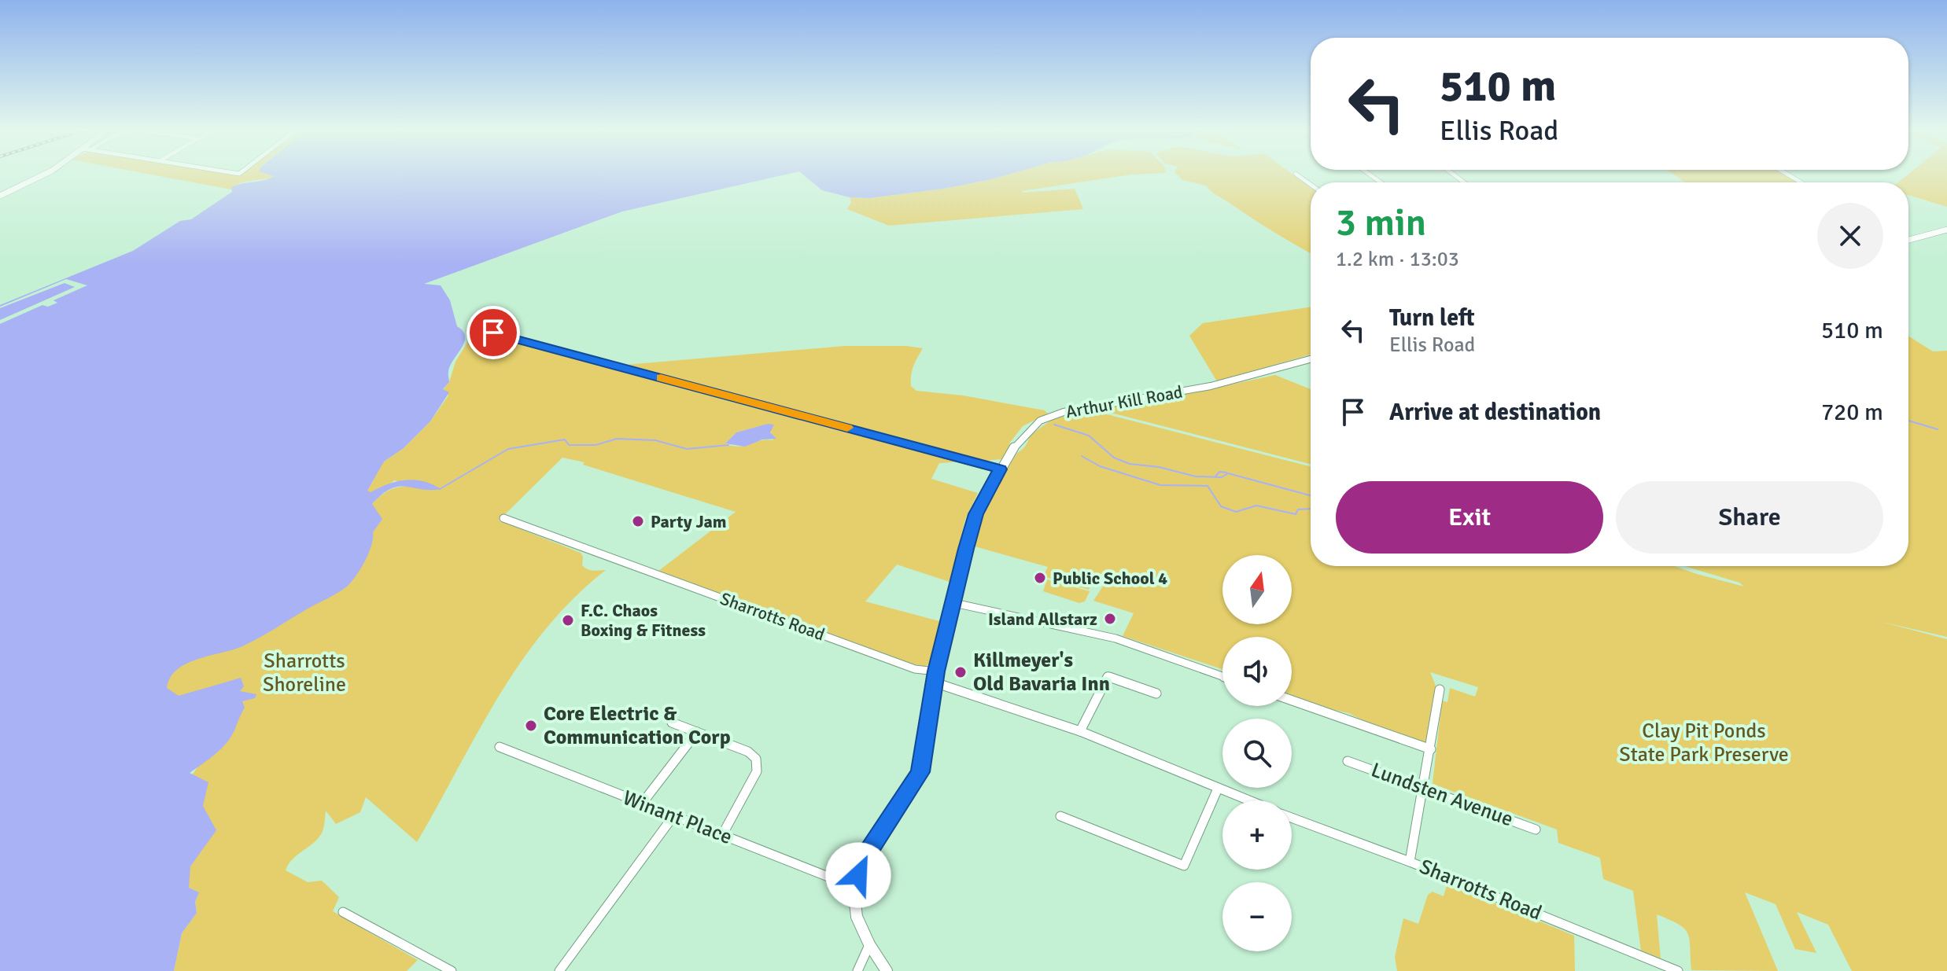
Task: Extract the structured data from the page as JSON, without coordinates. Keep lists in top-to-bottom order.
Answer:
{
  "streets": {
    "street": [
      "Arthur Kill Road",
      "Sharrotts Road",
      "Lundsten Avenue",
      "Winant Place"
    ]
  },
  "crossings": [
    ["Arthur Kill Road", "Sharrotts Road"],
    ["Arthur Kill Road", "Winant Place"]
  ],
  "parks": ["Sharrotts Shoreline", "Clay Pit Ponds State Park Preserve"],
  "places": [
    "Party Jam",
    "Public School 4",
    "Island Allstarz",
    "F.C. Chaos Boxing & Fitness",
    "Killmeyer's Old Bavaria Inn",
    "Core Electric & Communication Corp"
  ],
  "north": "top",
  "page": {
    "turn": ["510 m", "Ellis Road"],
    "heading": ["3 min", "1.2 km · 13:03"],
    "list": [
      {
        "name": "Turn left",
        "note": "Ellis Road",
        "value": "510 m"
      },
      {
        "name": "Arrive at destination",
        "value": "720 m"
      }
    ],
    "buttons": ["Exit", "Share"],
    "map_buttons": ["+", "−"]
  }
}
